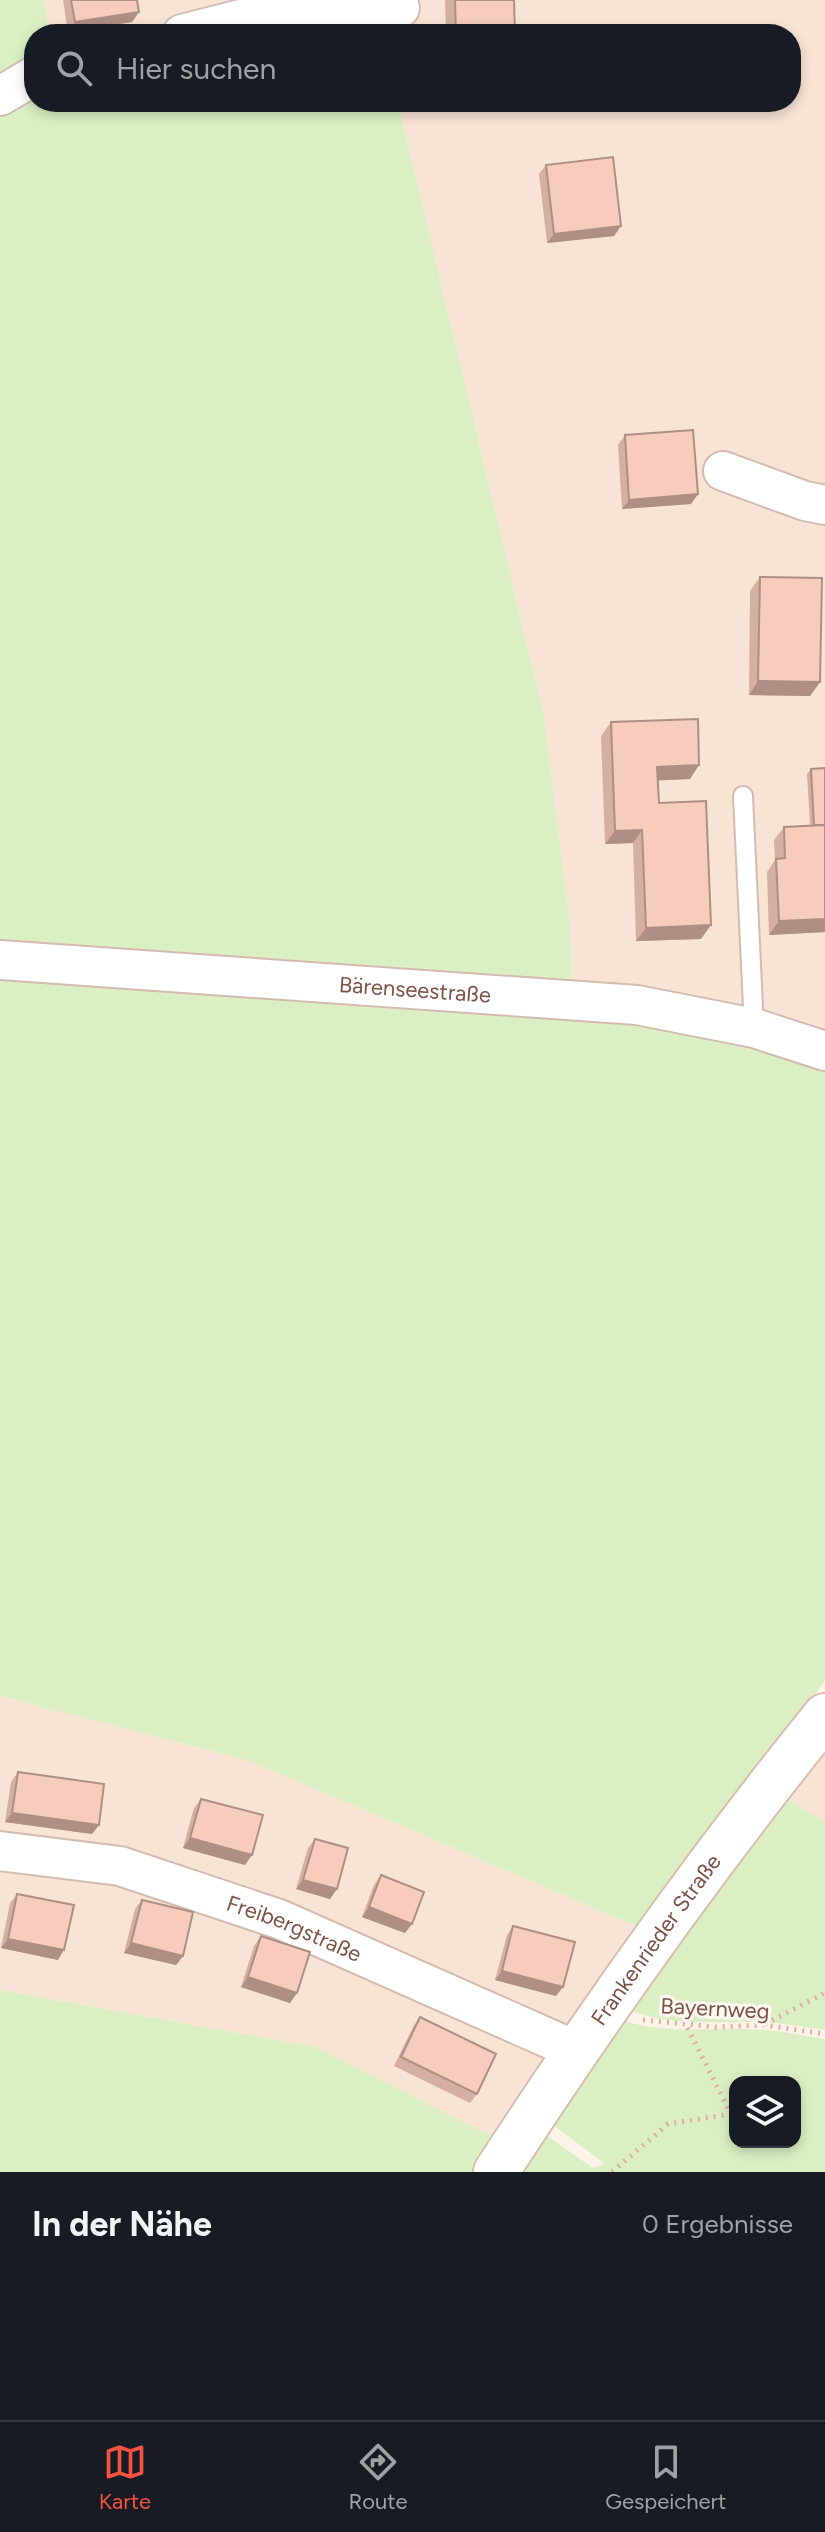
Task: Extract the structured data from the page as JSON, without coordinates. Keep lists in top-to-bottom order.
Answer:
{
  "streets": {
    "street": ["Bärenseestraße", "Freibergstraße", "Frankenrieder Straße"],
    "path": ["Bayernweg"]
  },
  "crossings": [
    ["Freibergstraße", "Frankenrieder Straße"],
    ["Frankenrieder Straße", "Bayernweg"]
  ],
  "page": {
    "search": "Hier suchen",
    "heading": ["In der Nähe", "0 Ergebnisse"],
    "nav": ["Karte", "Route", "Gespeichert"]
  }
}
